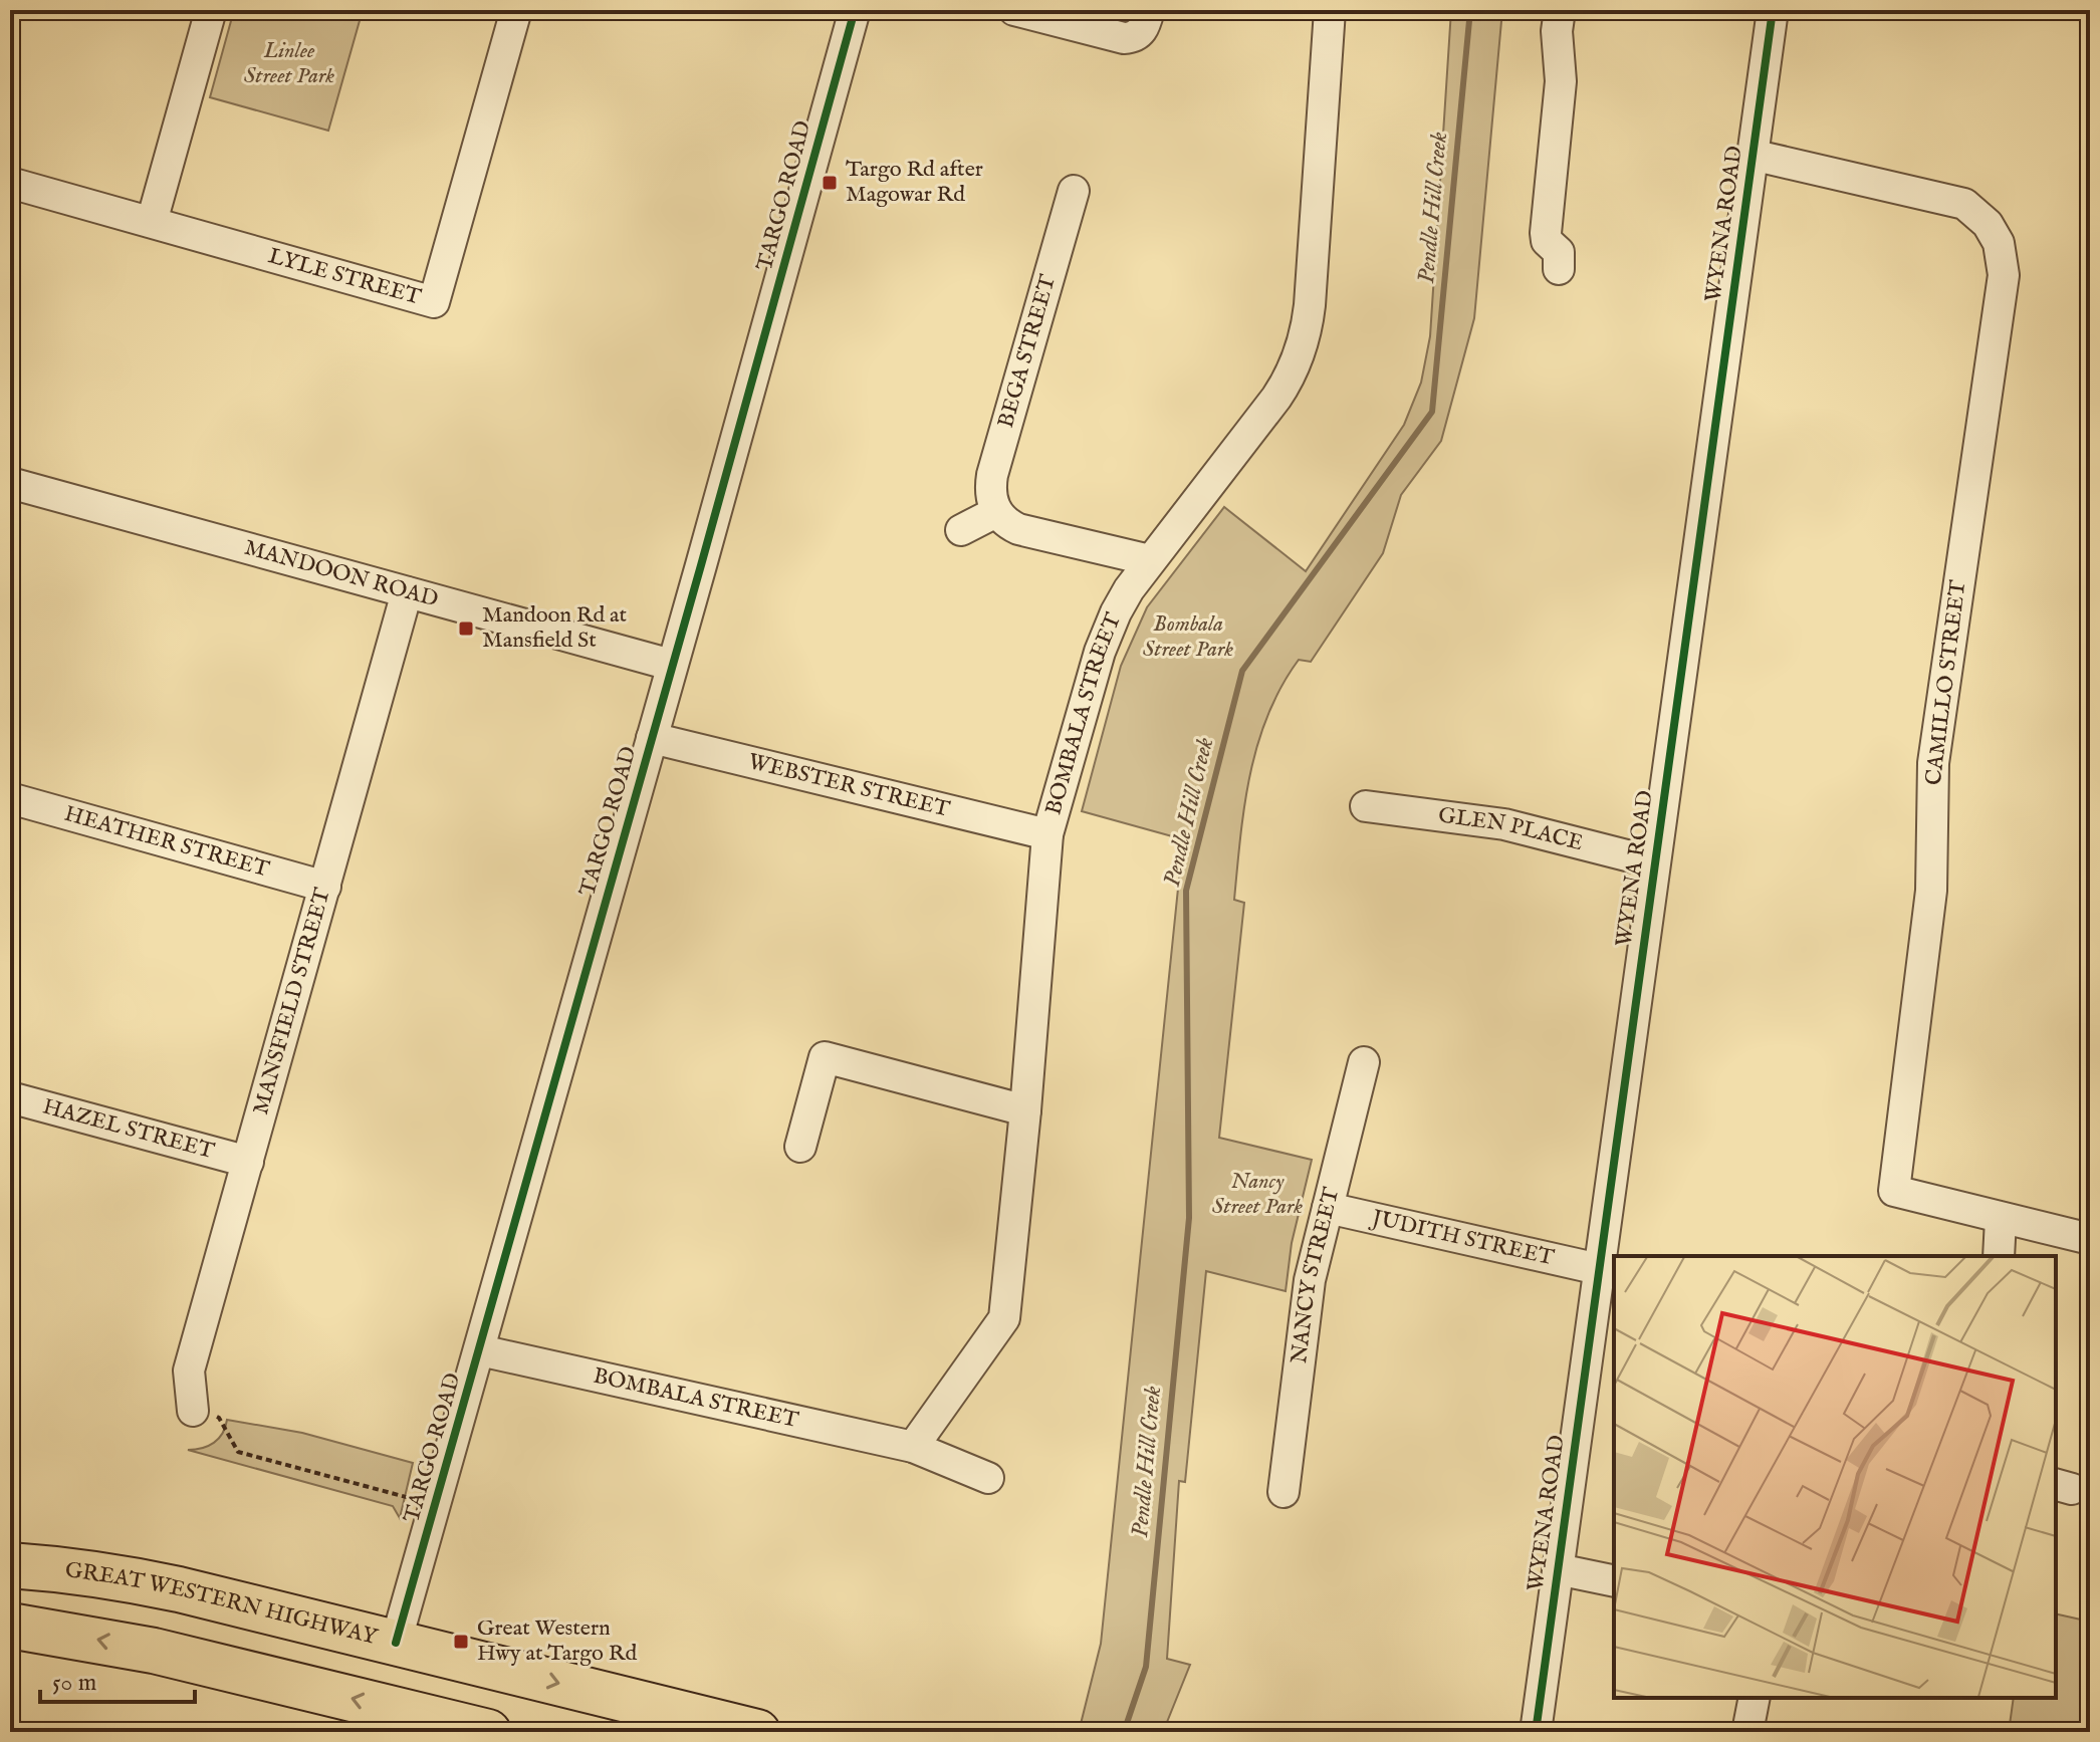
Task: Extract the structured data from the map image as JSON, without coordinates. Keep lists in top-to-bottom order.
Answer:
{
  "streets": {
    "highway": ["GREAT WESTERN HIGHWAY"],
    "street": [
      "TARGO ROAD",
      "WYENA ROAD",
      "LYLE STREET",
      "BEGA STREET",
      "MANDOON ROAD",
      "CAMILLO STREET",
      "BOMBALA STREET",
      "WEBSTER STREET",
      "GLEN PLACE",
      "HEATHER STREET",
      "MANSFIELD STREET",
      "HAZEL STREET",
      "JUDITH STREET",
      "NANCY STREET"
    ]
  },
  "crossings": [
    ["TARGO ROAD", "MANDOON ROAD"],
    ["TARGO ROAD", "BOMBALA STREET"],
    ["TARGO ROAD", "WEBSTER STREET"],
    ["TARGO ROAD", "GREAT WESTERN HIGHWAY"],
    ["WYENA ROAD", "CAMILLO STREET"],
    ["WYENA ROAD", "GLEN PLACE"],
    ["WYENA ROAD", "JUDITH STREET"],
    ["MANDOON ROAD", "MANSFIELD STREET"],
    ["BOMBALA STREET", "WEBSTER STREET"],
    ["HEATHER STREET", "MANSFIELD STREET"],
    ["MANSFIELD STREET", "HAZEL STREET"],
    ["JUDITH STREET", "NANCY STREET"]
  ],
  "one_way": ["GREAT WESTERN HIGHWAY"],
  "water": ["Pendle Hill Creek"],
  "parks": ["Linlee Street Park", "Bombala Street Park", "Nancy Street Park"],
  "places": {
    "transit": ["Targo Rd after Magowar Rd", "Mandoon Rd at Mansfield St", "Great Western Hwy at Targo Rd"]
  },
  "scale_bar": "50 m"
}
